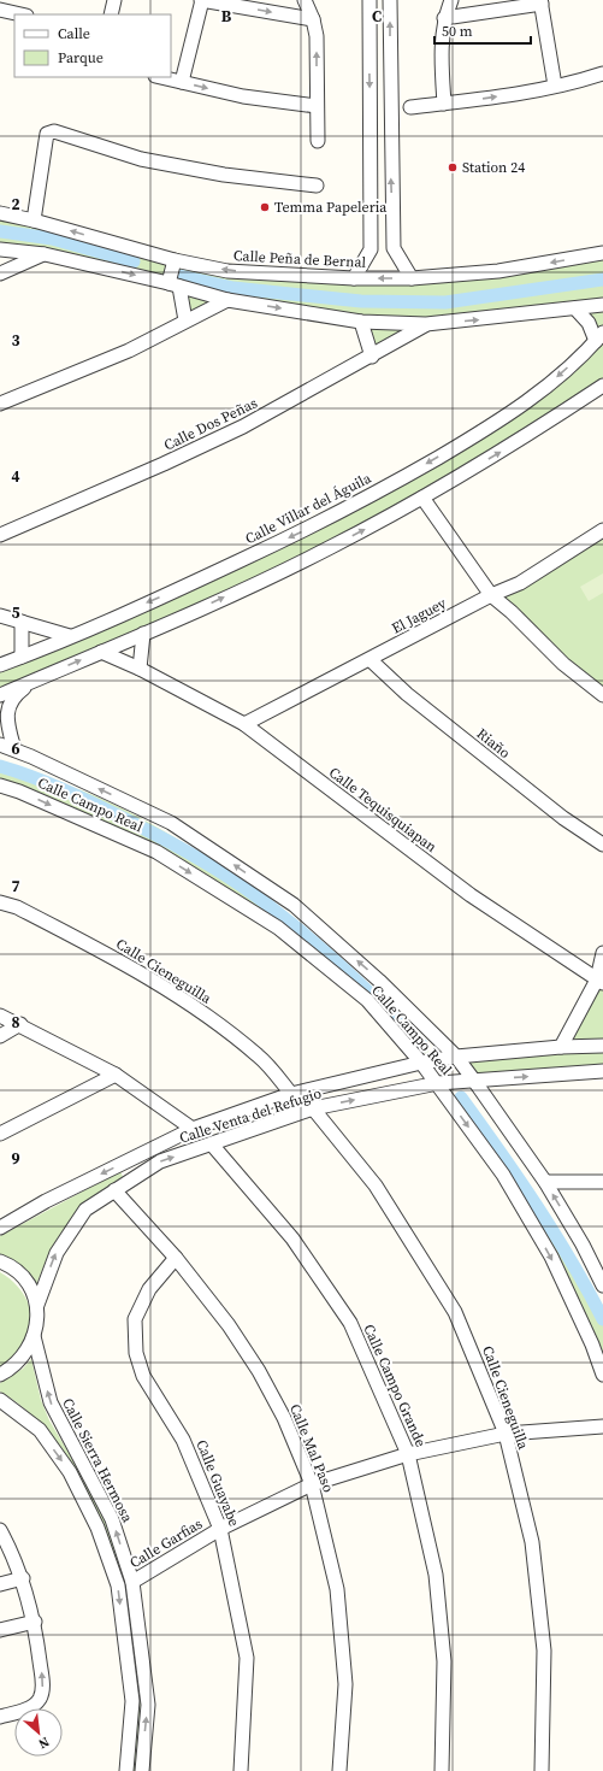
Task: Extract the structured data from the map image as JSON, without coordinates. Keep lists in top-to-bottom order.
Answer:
{
  "streets": {
    "street": [
      "Calle Peña de Bernal",
      "Calle Dos Peñas",
      "Calle Villar del Águila",
      "El Jaguey",
      "Riaño",
      "Calle Campo Real",
      "Calle Tequisquiapan",
      "Calle Cieneguilla",
      "Calle Venta del Refugio",
      "Calle Campo Grande",
      "Calle Mal Paso",
      "Calle Sierra Hermosa",
      "Calle Guayabe",
      "Calle Garfias"
    ]
  },
  "crossings": [
    ["El Jaguey", "Riaño"],
    ["El Jaguey", "Calle Tequisquiapan"],
    ["Calle Campo Real", "Calle Venta del Refugio"],
    ["Calle Cieneguilla", "Calle Venta del Refugio"],
    ["Calle Cieneguilla", "Calle Garfias"],
    ["Calle Venta del Refugio", "Calle Campo Grande"],
    ["Calle Venta del Refugio", "Calle Mal Paso"],
    ["Calle Campo Grande", "Calle Garfias"],
    ["Calle Mal Paso", "Calle Guayabe"],
    ["Calle Mal Paso", "Calle Garfias"],
    ["Calle Sierra Hermosa", "Calle Garfias"],
    ["Calle Guayabe", "Calle Garfias"]
  ],
  "places": ["Station 24", "Temma Papeleria"],
  "legend": ["Calle", "Parque"],
  "scale_bar": "50 m",
  "north": "bottom right",
  "grid": {
    "columns": ["B", "C"],
    "rows": [
      "2",
      "3",
      "4",
      "5",
      "6",
      "7",
      "8",
      "9"
    ]
  }
}
